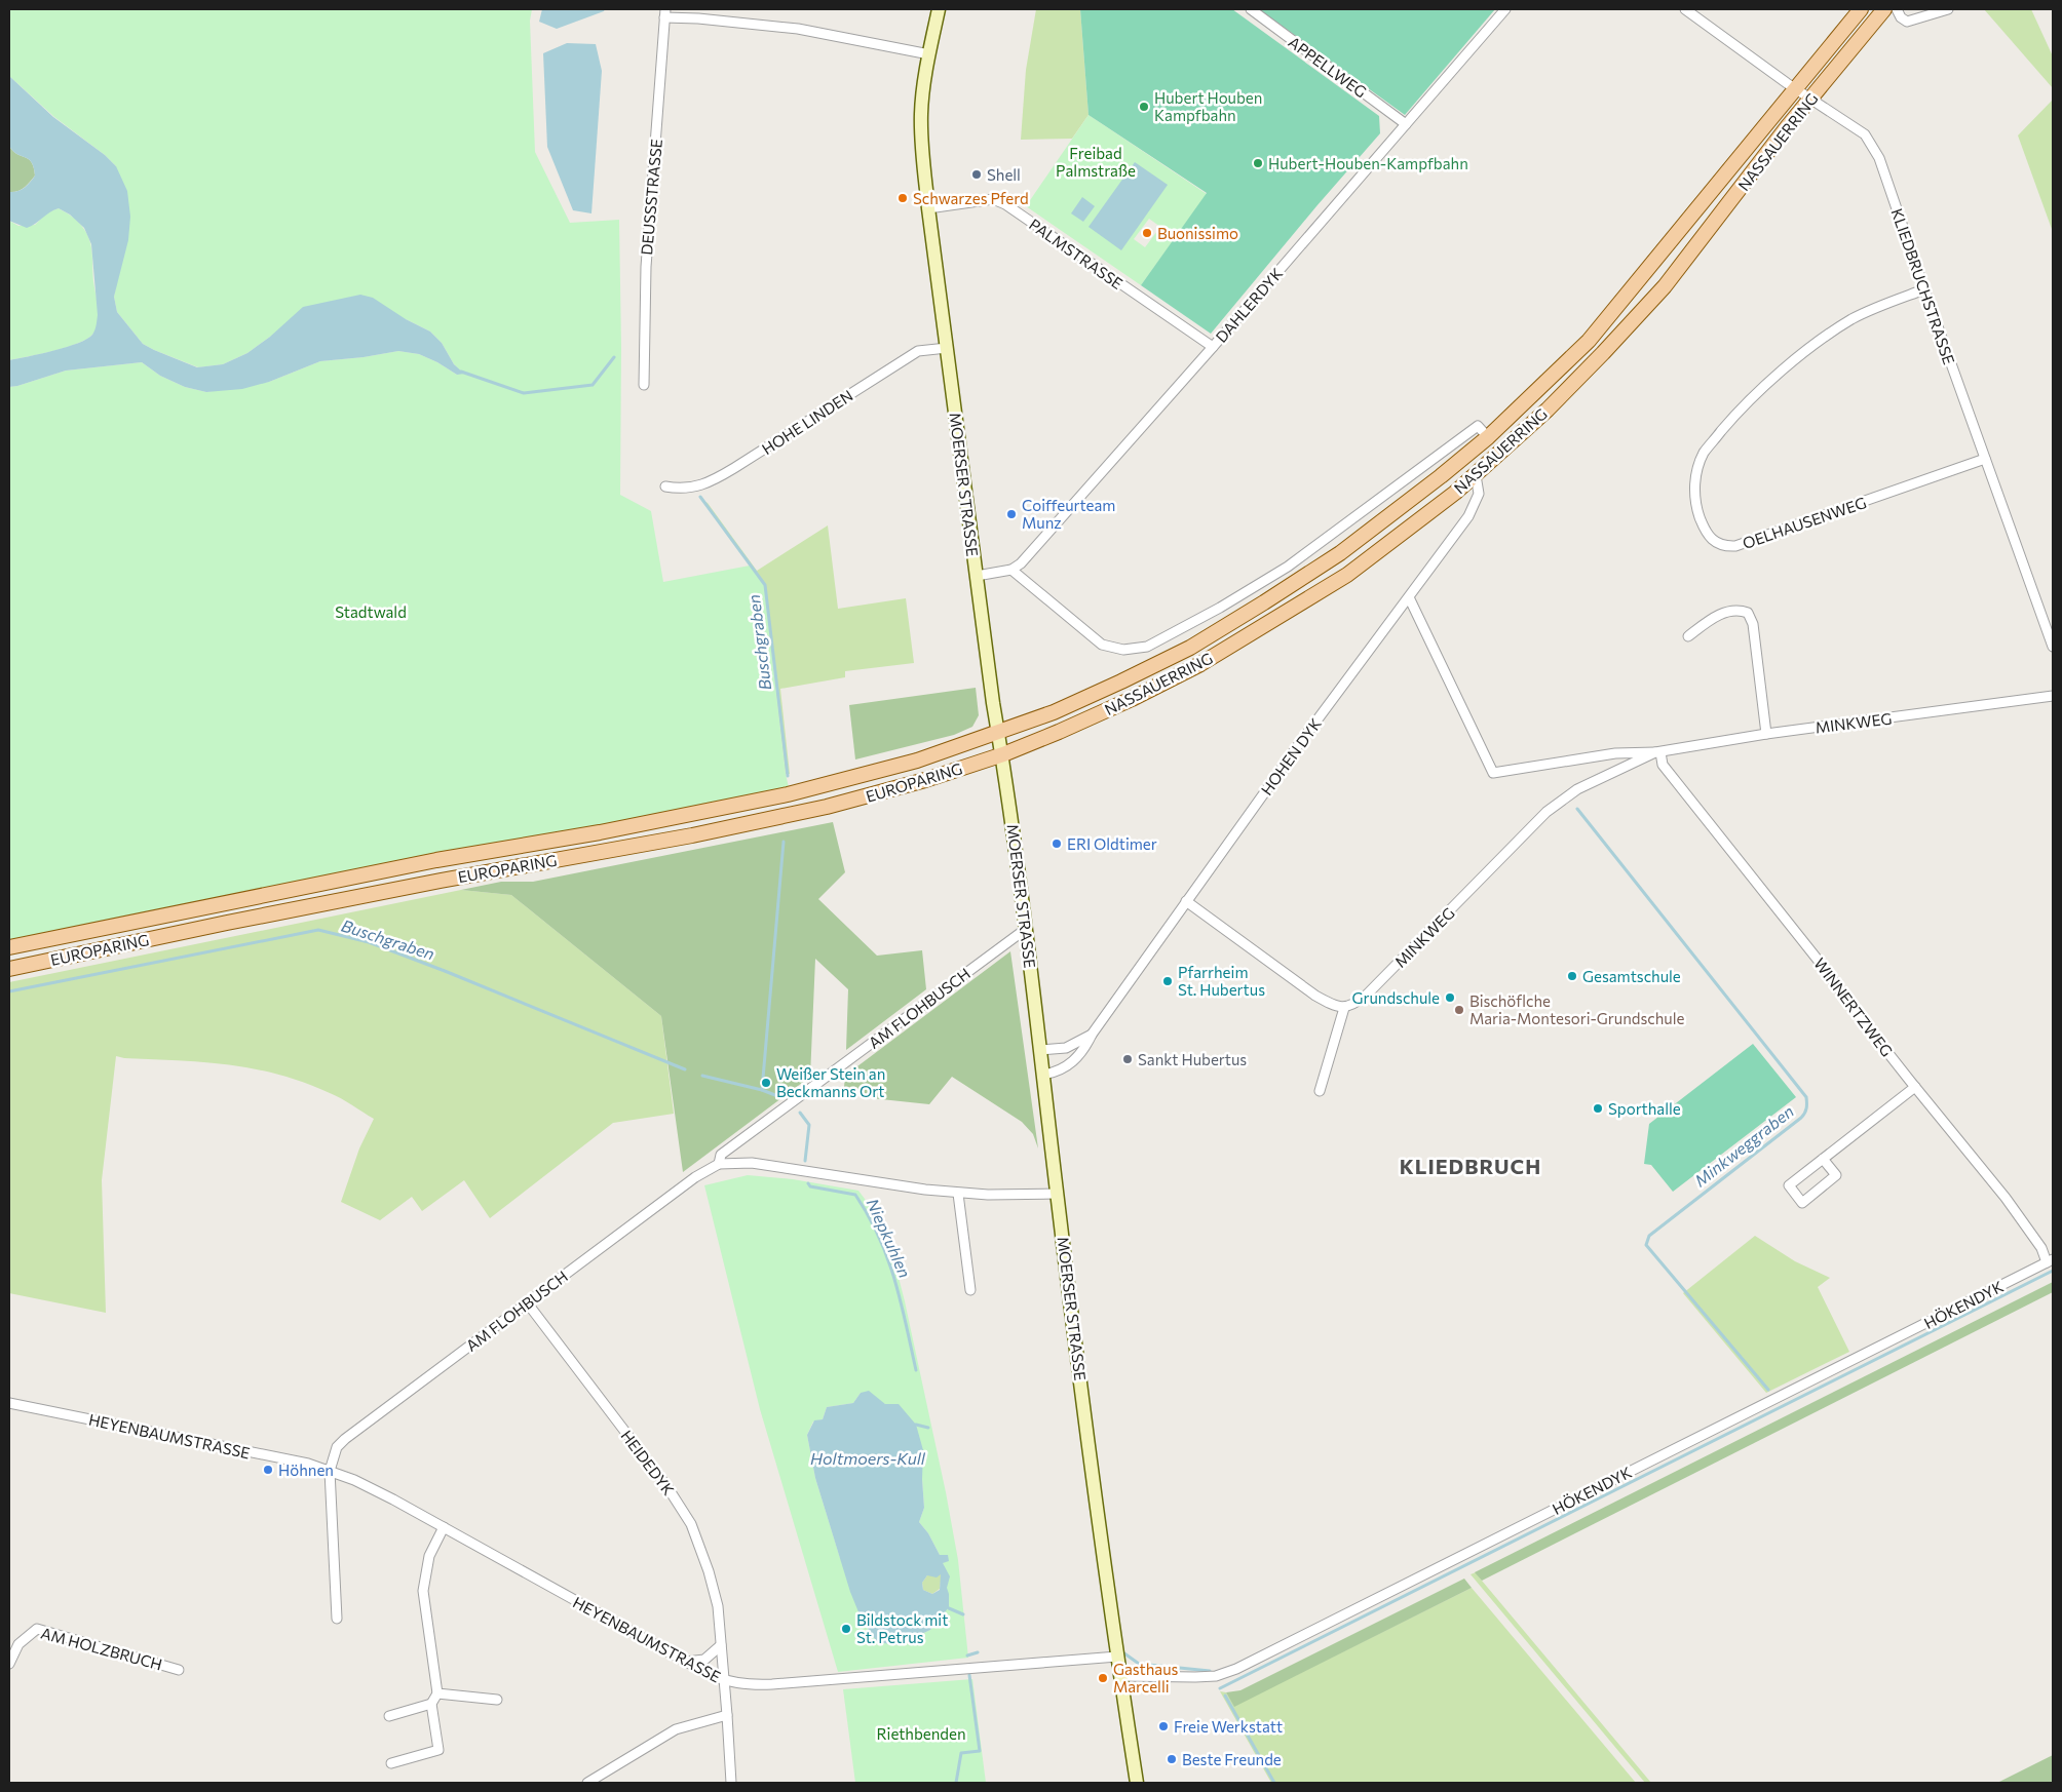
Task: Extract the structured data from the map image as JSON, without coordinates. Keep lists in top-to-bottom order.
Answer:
{
  "streets": {
    "main road": ["NASSAUERRING", "MOERSER STRASSE", "EUROPARING"],
    "street": [
      "APPELLWEG",
      "DEUSSSTRASSE",
      "PALMSTRASSE",
      "KLIEDBRUCHSTRASSE",
      "DAHLERDYK",
      "HOHE LINDEN",
      "OELHAUSENWEG",
      "MINKWEG",
      "HOHEN DYK",
      "WINNERTZWEG",
      "AM FLOHBUSCH",
      "HÖKENDYK",
      "HEYENBAUMSTRASSE",
      "HEIDEDYK",
      "AM HOLZBRUCH"
    ]
  },
  "crossings": [
    ["APPELLWEG", "DAHLERDYK"],
    ["NASSAUERRING", "KLIEDBRUCHSTRASSE"],
    ["NASSAUERRING", "DAHLERDYK"],
    ["NASSAUERRING", "MOERSER STRASSE"],
    ["NASSAUERRING", "HOHEN DYK"],
    ["NASSAUERRING", "EUROPARING"],
    ["PALMSTRASSE", "DAHLERDYK"],
    ["PALMSTRASSE", "MOERSER STRASSE"],
    ["KLIEDBRUCHSTRASSE", "OELHAUSENWEG"],
    ["HOHE LINDEN", "MOERSER STRASSE"],
    ["MOERSER STRASSE", "HOHEN DYK"],
    ["MOERSER STRASSE", "EUROPARING"],
    ["MOERSER STRASSE", "AM FLOHBUSCH"],
    ["MOERSER STRASSE", "HÖKENDYK"],
    ["MOERSER STRASSE", "HEYENBAUMSTRASSE"],
    ["MINKWEG", "HOHEN DYK"],
    ["MINKWEG", "WINNERTZWEG"],
    ["WINNERTZWEG", "HÖKENDYK"],
    ["AM FLOHBUSCH", "HEYENBAUMSTRASSE"],
    ["AM FLOHBUSCH", "HEIDEDYK"],
    ["HEYENBAUMSTRASSE", "HEIDEDYK"]
  ],
  "districts": ["KLIEDBRUCH"],
  "water": [
    "Buschgraben",
    "Minkweggraben",
    "Niepkuhlen",
    "Holtmoers-Kull"
  ],
  "parks": ["Freibad Palmstraße", "Stadtwald", "Riethbenden"],
  "places": [
    "Hubert Houben Kampfbahn",
    "Hubert-Houben-Kampfbahn",
    "Shell",
    "Schwarzes Pferd",
    "Buonissimo",
    "Coiffeurteam Munz",
    "ERI Oldtimer",
    "Gesamtschule",
    "Pfarrheim St. Hubertus",
    "Grundschule",
    "Bischöflche Maria-Montesori-Grundschule",
    "Sankt Hubertus",
    "Weißer Stein an Beckmanns Ort",
    "Sporthalle",
    "Höhnen",
    "Bildstock mit St. Petrus",
    "Gasthaus Marcelli",
    "Freie Werkstatt",
    "Beste Freunde"
  ]
}
